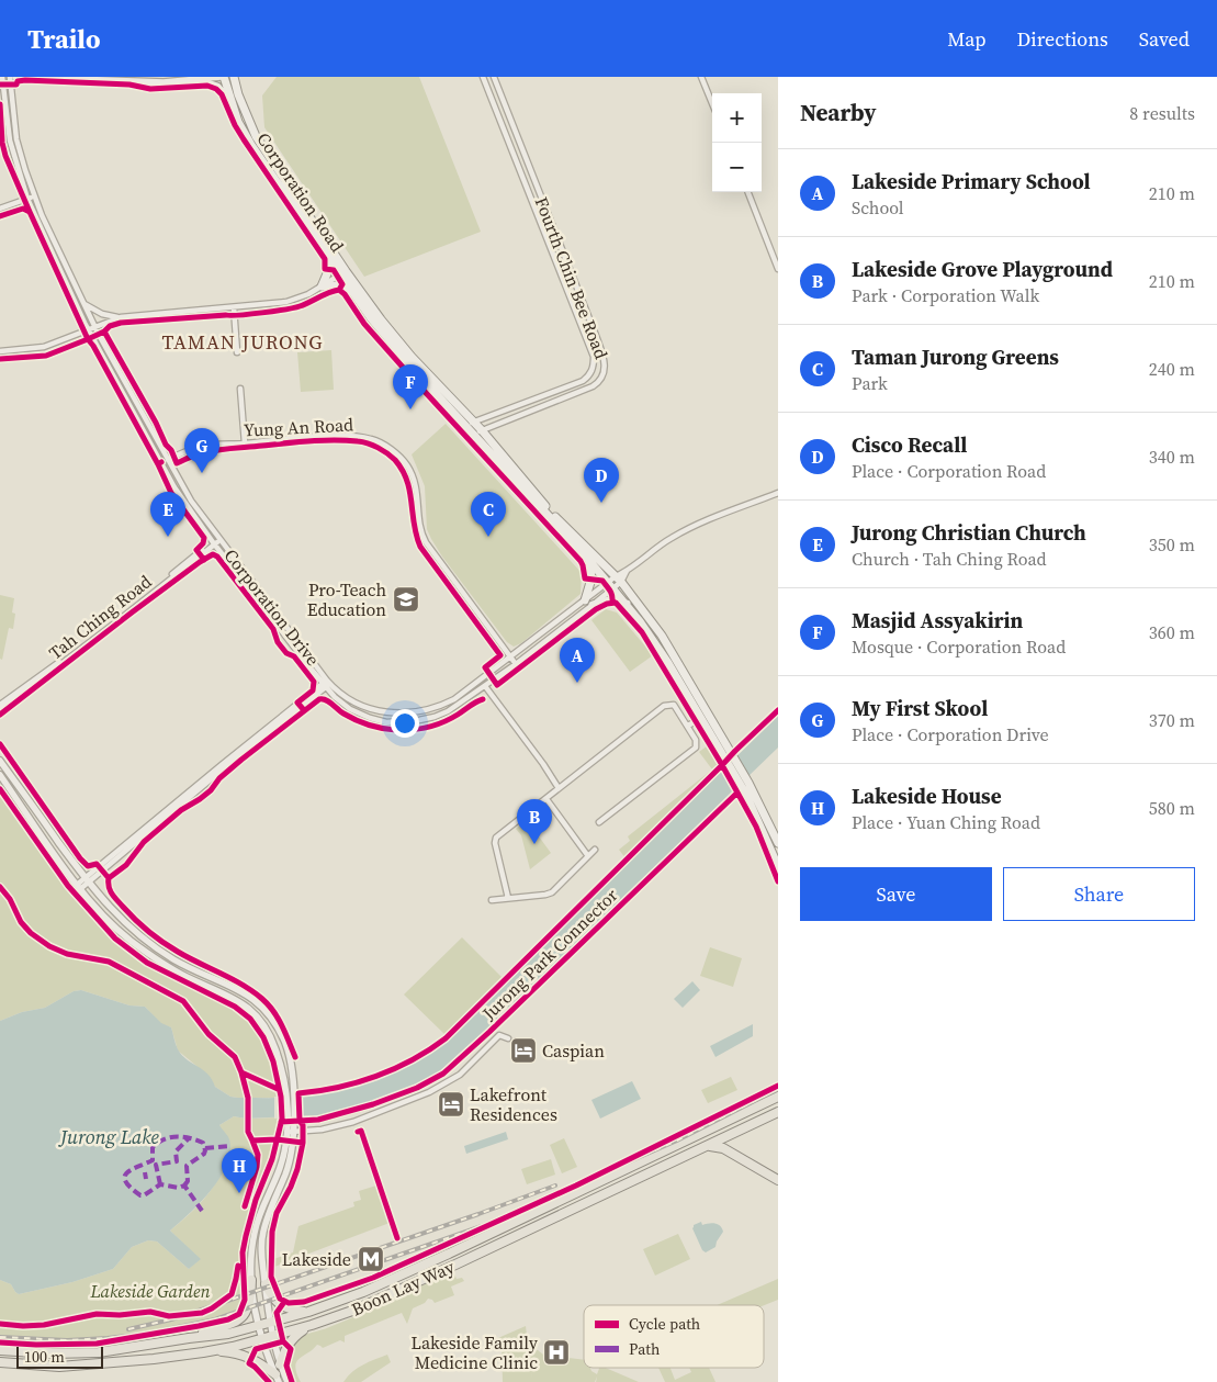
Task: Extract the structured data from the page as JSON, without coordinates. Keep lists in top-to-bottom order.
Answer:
{
  "streets": {
    "main road": ["Corporation Road", "Boon Lay Way"],
    "street": [
      "Fourth Chin Bee Road",
      "Yung An Road",
      "Corporation Drive",
      "Tah Ching Road"
    ],
    "cycle path": ["Jurong Park Connector"]
  },
  "crossings": [
    ["Corporation Road", "Fourth Chin Bee Road"],
    ["Corporation Road", "Corporation Drive"],
    ["Yung An Road", "Corporation Drive"],
    ["Corporation Drive", "Tah Ching Road"]
  ],
  "districts": ["TAMAN JURONG"],
  "water": ["Jurong Lake"],
  "parks": ["Lakeside Garden"],
  "places": {
    "school or university": ["Pro-Teach Education"],
    "hotel": ["Caspian", "Lakefront Residences"],
    "metro station": ["Lakeside"],
    "hospital": ["Lakeside Family Medicine Clinic"]
  },
  "legend": ["Cycle path", "Path"],
  "scale_bar": "100 m",
  "page": {
    "header": "Trailo",
    "nav": ["Map", "Directions", "Saved"],
    "heading": ["Nearby", "8 results"],
    "map_buttons": ["+", "−"],
    "list": [
      {
        "mark": "A",
        "name": "Lakeside Primary School",
        "note": "School",
        "value": "210 m"
      },
      {
        "mark": "B",
        "name": "Lakeside Grove Playground",
        "note": "Park · Corporation Walk",
        "value": "210 m"
      },
      {
        "mark": "C",
        "name": "Taman Jurong Greens",
        "note": "Park",
        "value": "240 m"
      },
      {
        "mark": "D",
        "name": "Cisco Recall",
        "note": "Place · Corporation Road",
        "value": "340 m"
      },
      {
        "mark": "E",
        "name": "Jurong Christian Church",
        "note": "Church · Tah Ching Road",
        "value": "350 m"
      },
      {
        "mark": "F",
        "name": "Masjid Assyakirin",
        "note": "Mosque · Corporation Road",
        "value": "360 m"
      },
      {
        "mark": "G",
        "name": "My First Skool",
        "note": "Place · Corporation Drive",
        "value": "370 m"
      },
      {
        "mark": "H",
        "name": "Lakeside House",
        "note": "Place · Yuan Ching Road",
        "value": "580 m"
      }
    ],
    "pins": [
      "F",
      "G",
      "D",
      "C",
      "E",
      "A",
      "B",
      "H"
    ],
    "buttons": ["Save", "Share"],
    "scale": "100 m"
  }
}
